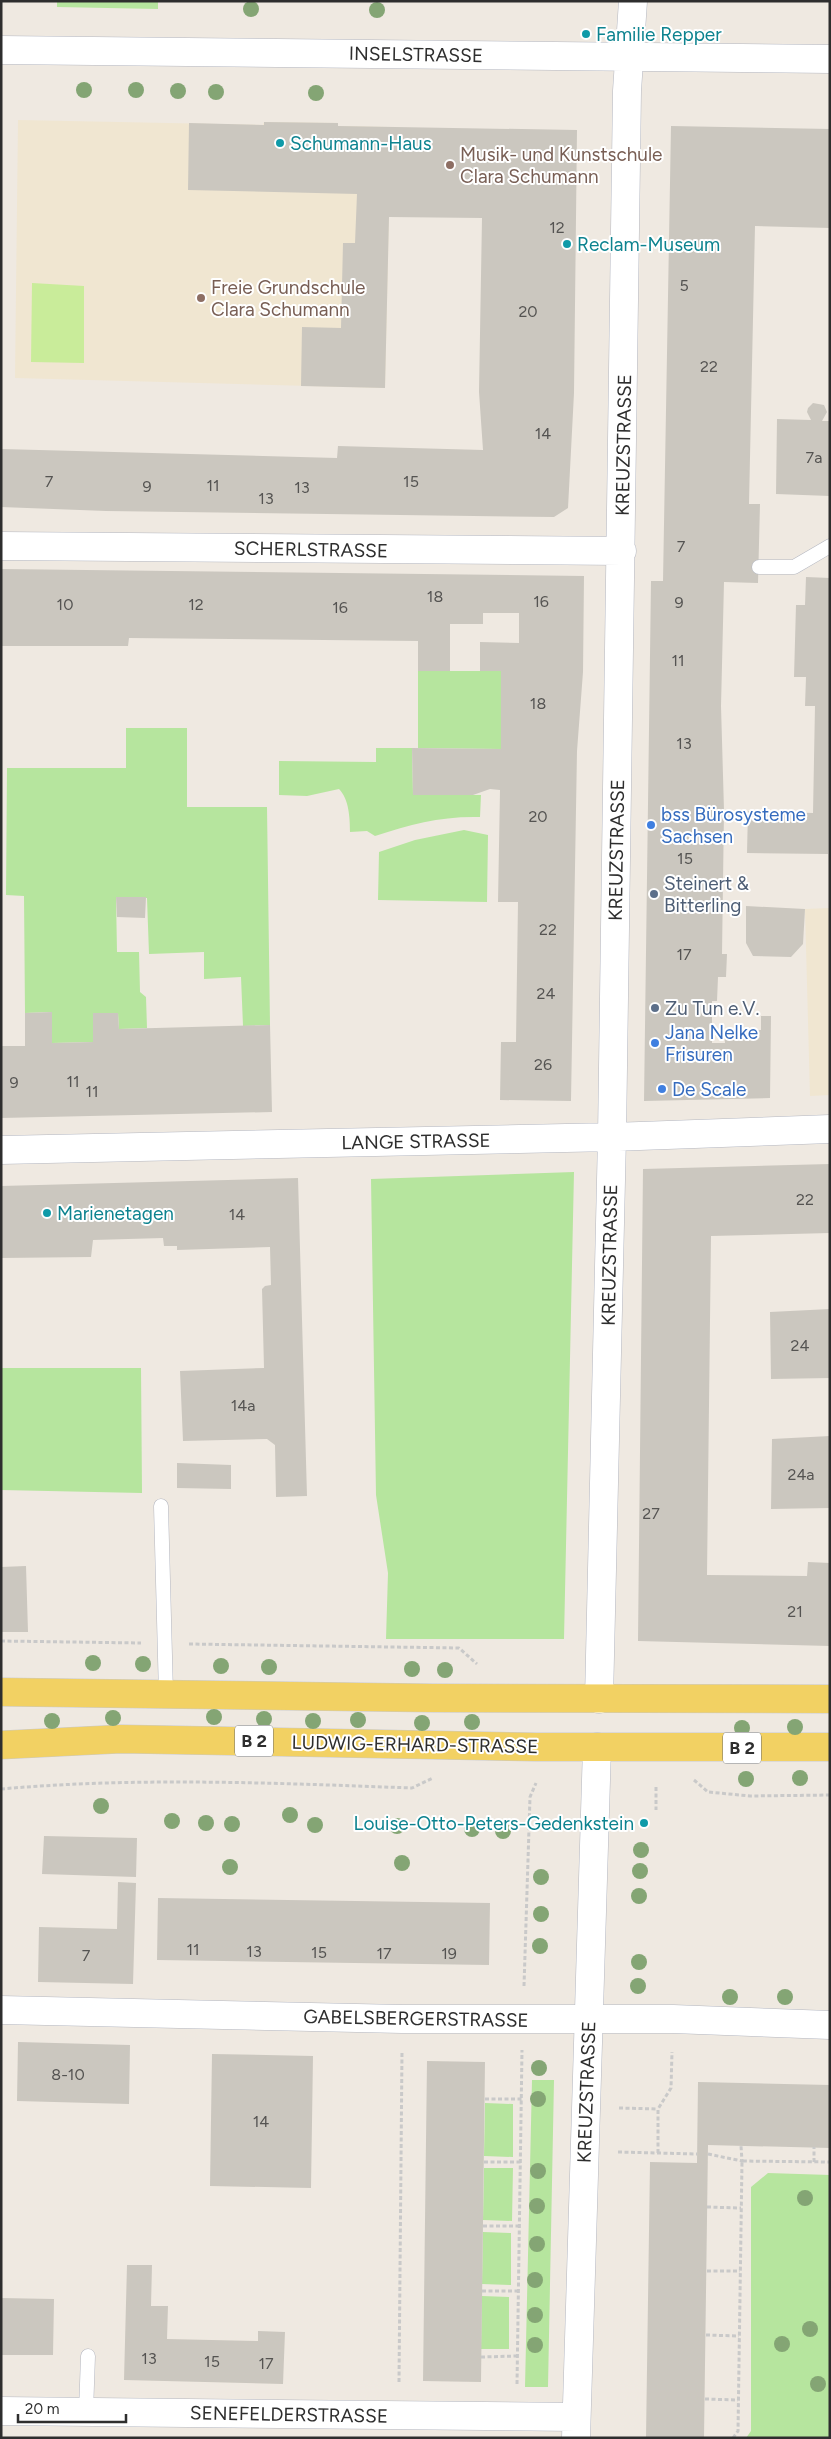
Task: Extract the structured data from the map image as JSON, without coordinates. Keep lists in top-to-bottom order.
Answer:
{
  "streets": {
    "main road": ["B 2", "LUDWIG-ERHARD-STRASSE"],
    "street": [
      "INSELSTRASSE",
      "KREUZSTRASSE",
      "SCHERLSTRASSE",
      "LANGE STRASSE",
      "GABELSBERGERSTRASSE",
      "SENEFELDERSTRASSE"
    ]
  },
  "crossings": [
    ["INSELSTRASSE", "KREUZSTRASSE"],
    ["KREUZSTRASSE", "SCHERLSTRASSE"],
    ["KREUZSTRASSE", "LANGE STRASSE"],
    ["KREUZSTRASSE", "LUDWIG-ERHARD-STRASSE"],
    ["KREUZSTRASSE", "GABELSBERGERSTRASSE"],
    ["KREUZSTRASSE", "SENEFELDERSTRASSE"]
  ],
  "places": [
    "Familie Repper",
    "Schumann-Haus",
    "Musik- und Kunstschule Clara Schumann",
    "Reclam-Museum",
    "Freie Grundschule Clara Schumann",
    "bss Bürosysteme Sachsen",
    "Steinert & Bitterling",
    "Zu Tun e.V.",
    "Jana Nelke Frisuren",
    "De Scale",
    "Marienetagen",
    "Louise-Otto-Peters-Gedenkstein"
  ],
  "house_numbers": [
    "12",
    "5",
    "20",
    "22",
    "14",
    "7a",
    "7",
    "15",
    "11",
    "9",
    "13",
    "13",
    "7",
    "18",
    "16",
    "9",
    "10",
    "12",
    "16",
    "11",
    "18",
    "13",
    "20",
    "15",
    "22",
    "17",
    "24",
    "26",
    "11",
    "9",
    "11",
    "22",
    "14",
    "24",
    "14a",
    "24a",
    "27",
    "21",
    "11",
    "13",
    "15",
    "17",
    "19",
    "7",
    "8-10",
    "14",
    "13",
    "15",
    "17"
  ],
  "scale_bar": "20 m"
}
